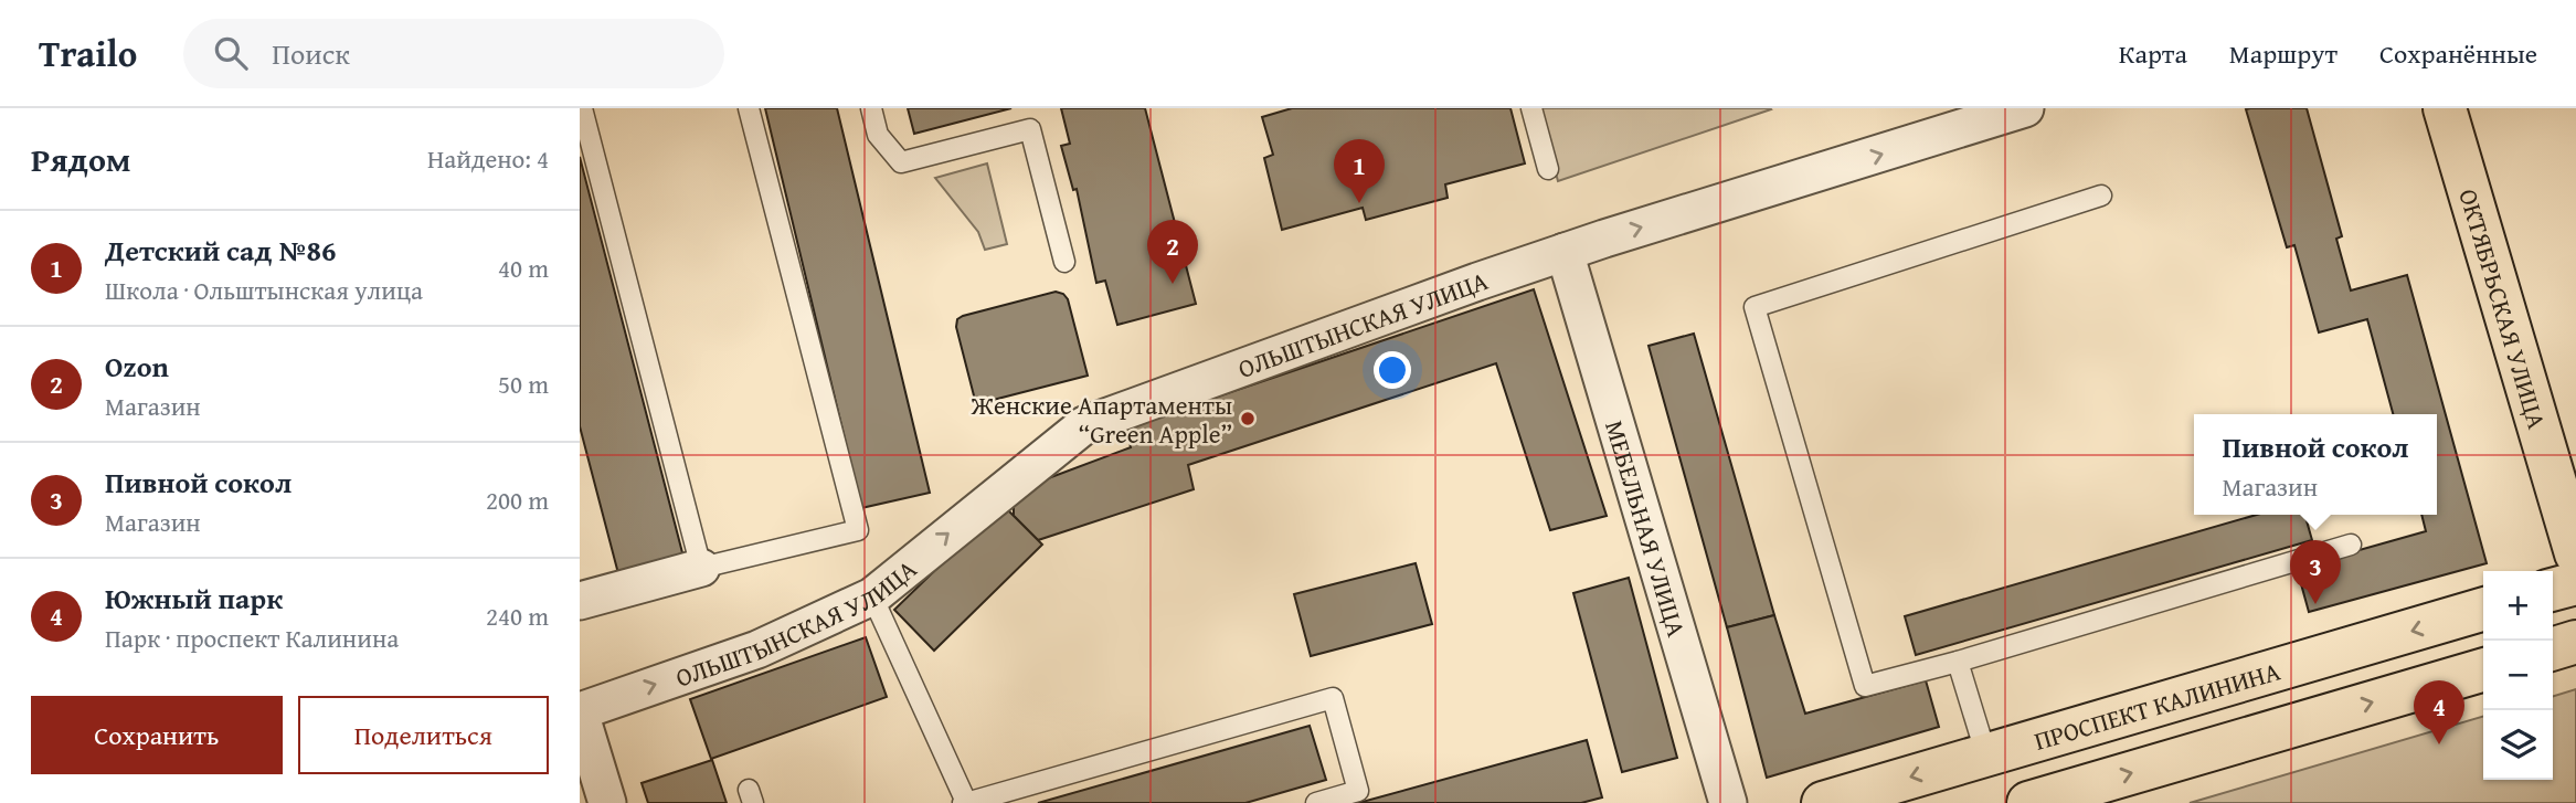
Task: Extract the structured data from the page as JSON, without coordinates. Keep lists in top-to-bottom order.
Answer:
{
  "streets": {
    "main road": ["ОКТЯБРЬСКАЯ УЛИЦА", "ПРОСПЕКТ КАЛИНИНА"],
    "street": ["ОЛЬШТЫНСКАЯ УЛИЦА", "МЕБЕЛЬНАЯ УЛИЦА"]
  },
  "crossings": [
    ["ОЛЬШТЫНСКАЯ УЛИЦА", "МЕБЕЛЬНАЯ УЛИЦА"]
  ],
  "one_way": ["ОЛЬШТЫНСКАЯ УЛИЦА"],
  "places": ["Женские Апартаменты “Green Apple”"],
  "page": {
    "header": "Trailo",
    "search": "Поиск",
    "nav": ["Карта", "Маршрут", "Сохранённые"],
    "heading": ["Рядом", "Найдено: 4"],
    "pins": [
      "1",
      "2",
      "3",
      "4"
    ],
    "list": [
      {
        "mark": "1",
        "name": "Детский сад №86",
        "note": "Школа · Ольштынская улица",
        "value": "40 m"
      },
      {
        "mark": "2",
        "name": "Ozon",
        "note": "Магазин",
        "value": "50 m"
      },
      {
        "mark": "3",
        "name": "Пивной сокол",
        "note": "Магазин",
        "value": "200 m"
      },
      {
        "mark": "4",
        "name": "Южный парк",
        "note": "Парк · проспект Калинина",
        "value": "240 m"
      }
    ],
    "popup": ["Пивной сокол", "Магазин"],
    "map_buttons": ["+", "−"],
    "buttons": ["Сохранить", "Поделиться"]
  }
}
